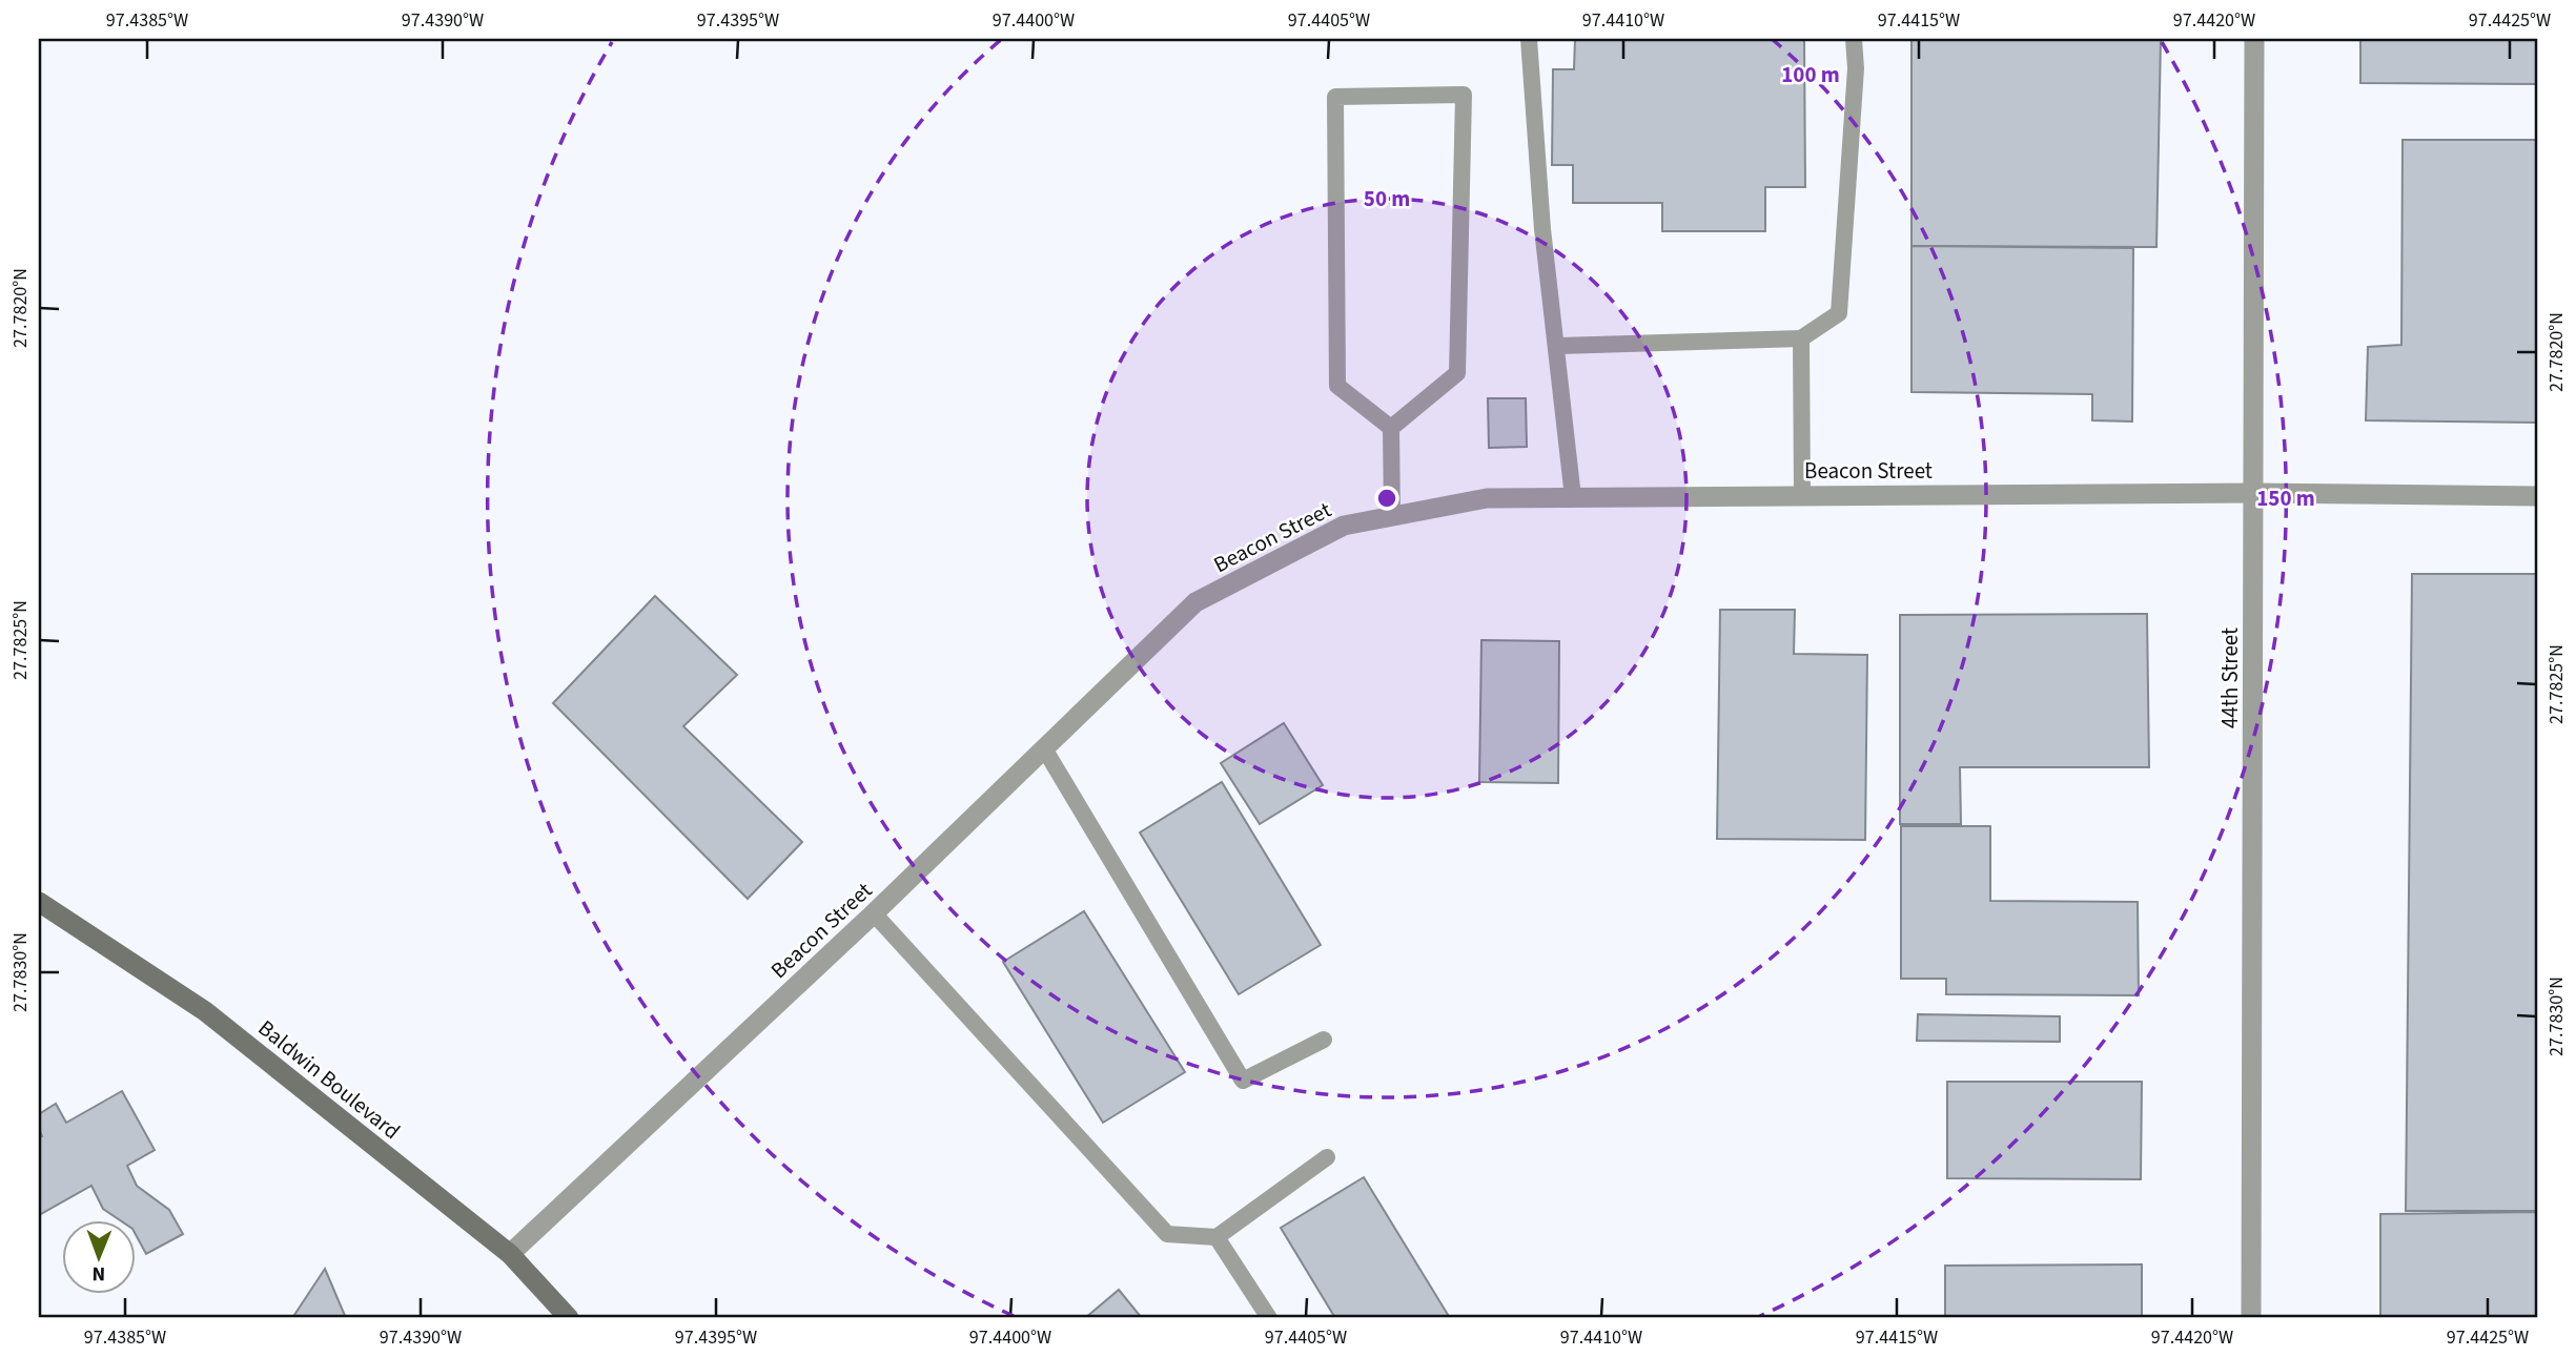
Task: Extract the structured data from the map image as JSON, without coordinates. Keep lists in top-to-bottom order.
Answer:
{
  "streets": {
    "main road": ["Baldwin Boulevard"],
    "street": ["Beacon Street", "44th Street"]
  },
  "crossings": [
    ["Beacon Street", "44th Street"],
    ["Beacon Street", "Baldwin Boulevard"]
  ],
  "north": "bottom",
  "coordinates": [
    "97.4385°W",
    "97.4390°W",
    "97.4395°W",
    "97.4400°W",
    "97.4405°W",
    "97.4410°W",
    "97.4415°W",
    "97.4420°W",
    "97.4425°W",
    "27.7820°N",
    "27.7825°N",
    "27.7830°N"
  ],
  "rings": ["100 m", "50 m", "150 m"]
}
